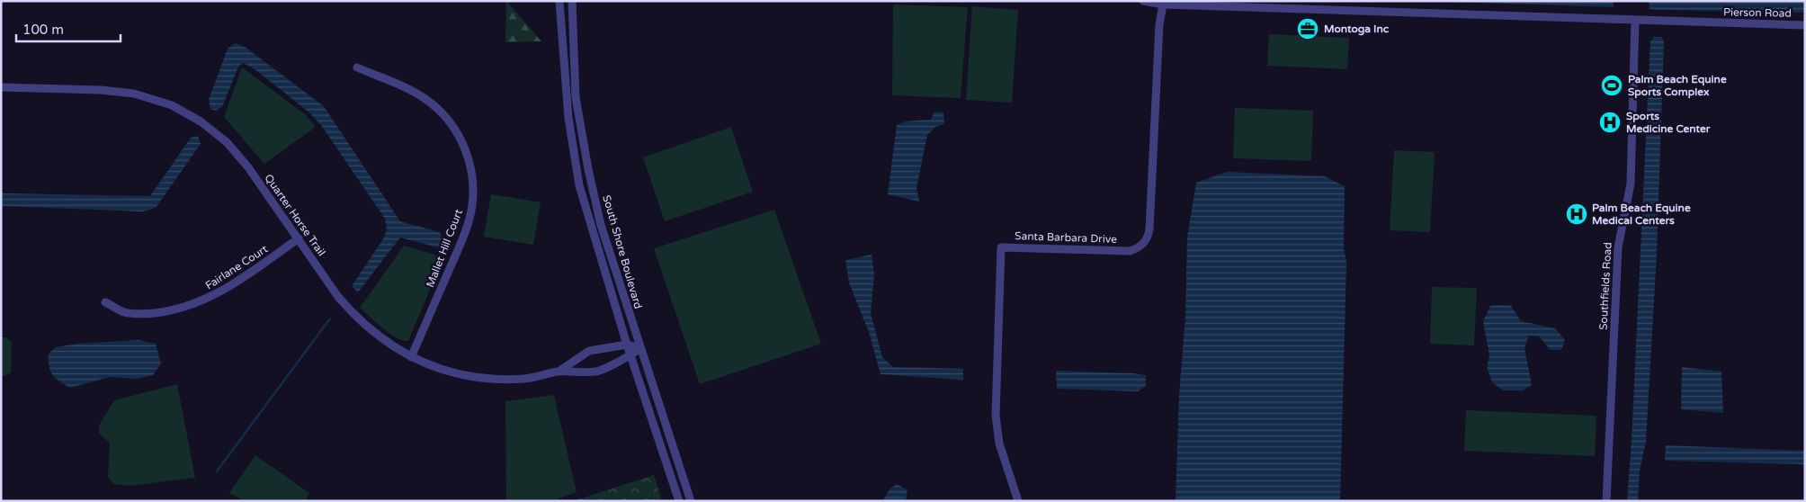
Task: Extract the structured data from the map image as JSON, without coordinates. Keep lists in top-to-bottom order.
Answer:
{
  "streets": {
    "street": [
      "Pierson Road",
      "Quarter Horse Trail",
      "Santa Barbara Drive",
      "Mallet Hill Court",
      "South Shore Boulevard",
      "Fairlane Court",
      "Southfields Road"
    ]
  },
  "crossings": [
    ["Pierson Road", "Santa Barbara Drive"],
    ["Pierson Road", "Southfields Road"],
    ["Quarter Horse Trail", "Mallet Hill Court"],
    ["Quarter Horse Trail", "South Shore Boulevard"],
    ["Quarter Horse Trail", "Fairlane Court"]
  ],
  "places": {
    "office": ["Montoga Inc"],
    "sports": ["Palm Beach Equine Sports Complex"],
    "hospital": ["Sports Medicine Center", "Palm Beach Equine Medical Centers"]
  },
  "scale_bar": "100 m"
}
